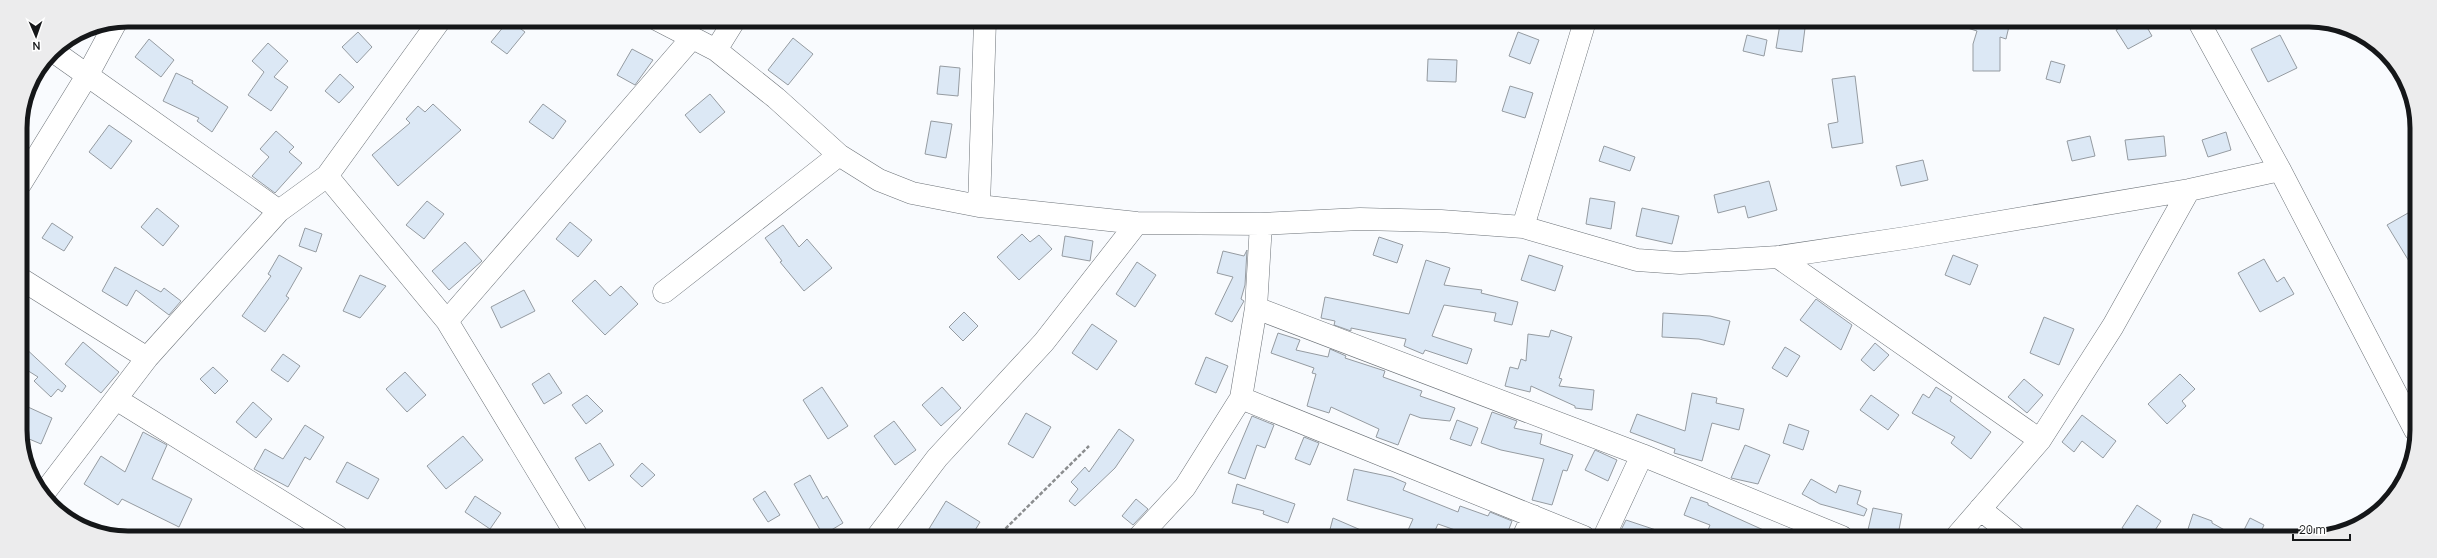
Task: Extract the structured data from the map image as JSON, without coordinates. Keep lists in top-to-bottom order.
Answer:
{
  "scale_bar": "20 m",
  "north": "bottom"
}
